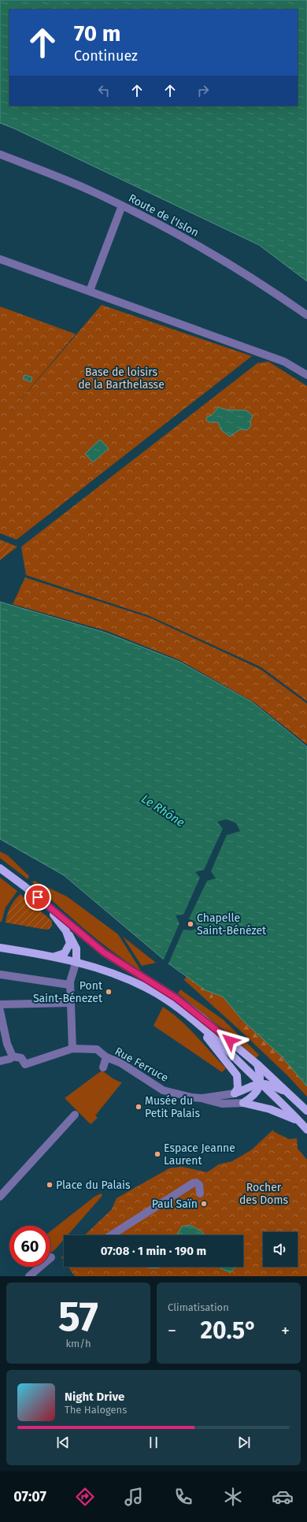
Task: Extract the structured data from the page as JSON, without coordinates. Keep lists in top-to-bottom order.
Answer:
{
  "streets": {
    "street": ["Route de l'Islon", "Rue Ferruce"]
  },
  "water": ["Le Rhône"],
  "parks": ["Base de loisirs de la Barthelasse", "Rocher des Doms"],
  "places": [
    "Chapelle Saint-Bénézet",
    "Pont Saint-Bénezet",
    "Musée du Petit Palais",
    "Espace Jeanne Laurent",
    "Place du Palais",
    "Paul Saïn"
  ],
  "page": {
    "turn": ["70 m", "Continuez"],
    "limit": "60",
    "trip": "07:08 · 1 min · 190 m",
    "tile": [
      ["57", "km/h"],
      "Climatisation"
    ],
    "heat": ["−", "20.5°", "+"],
    "song": ["Night Drive", "The Halogens"],
    "tabs": "07:07"
  }
}
